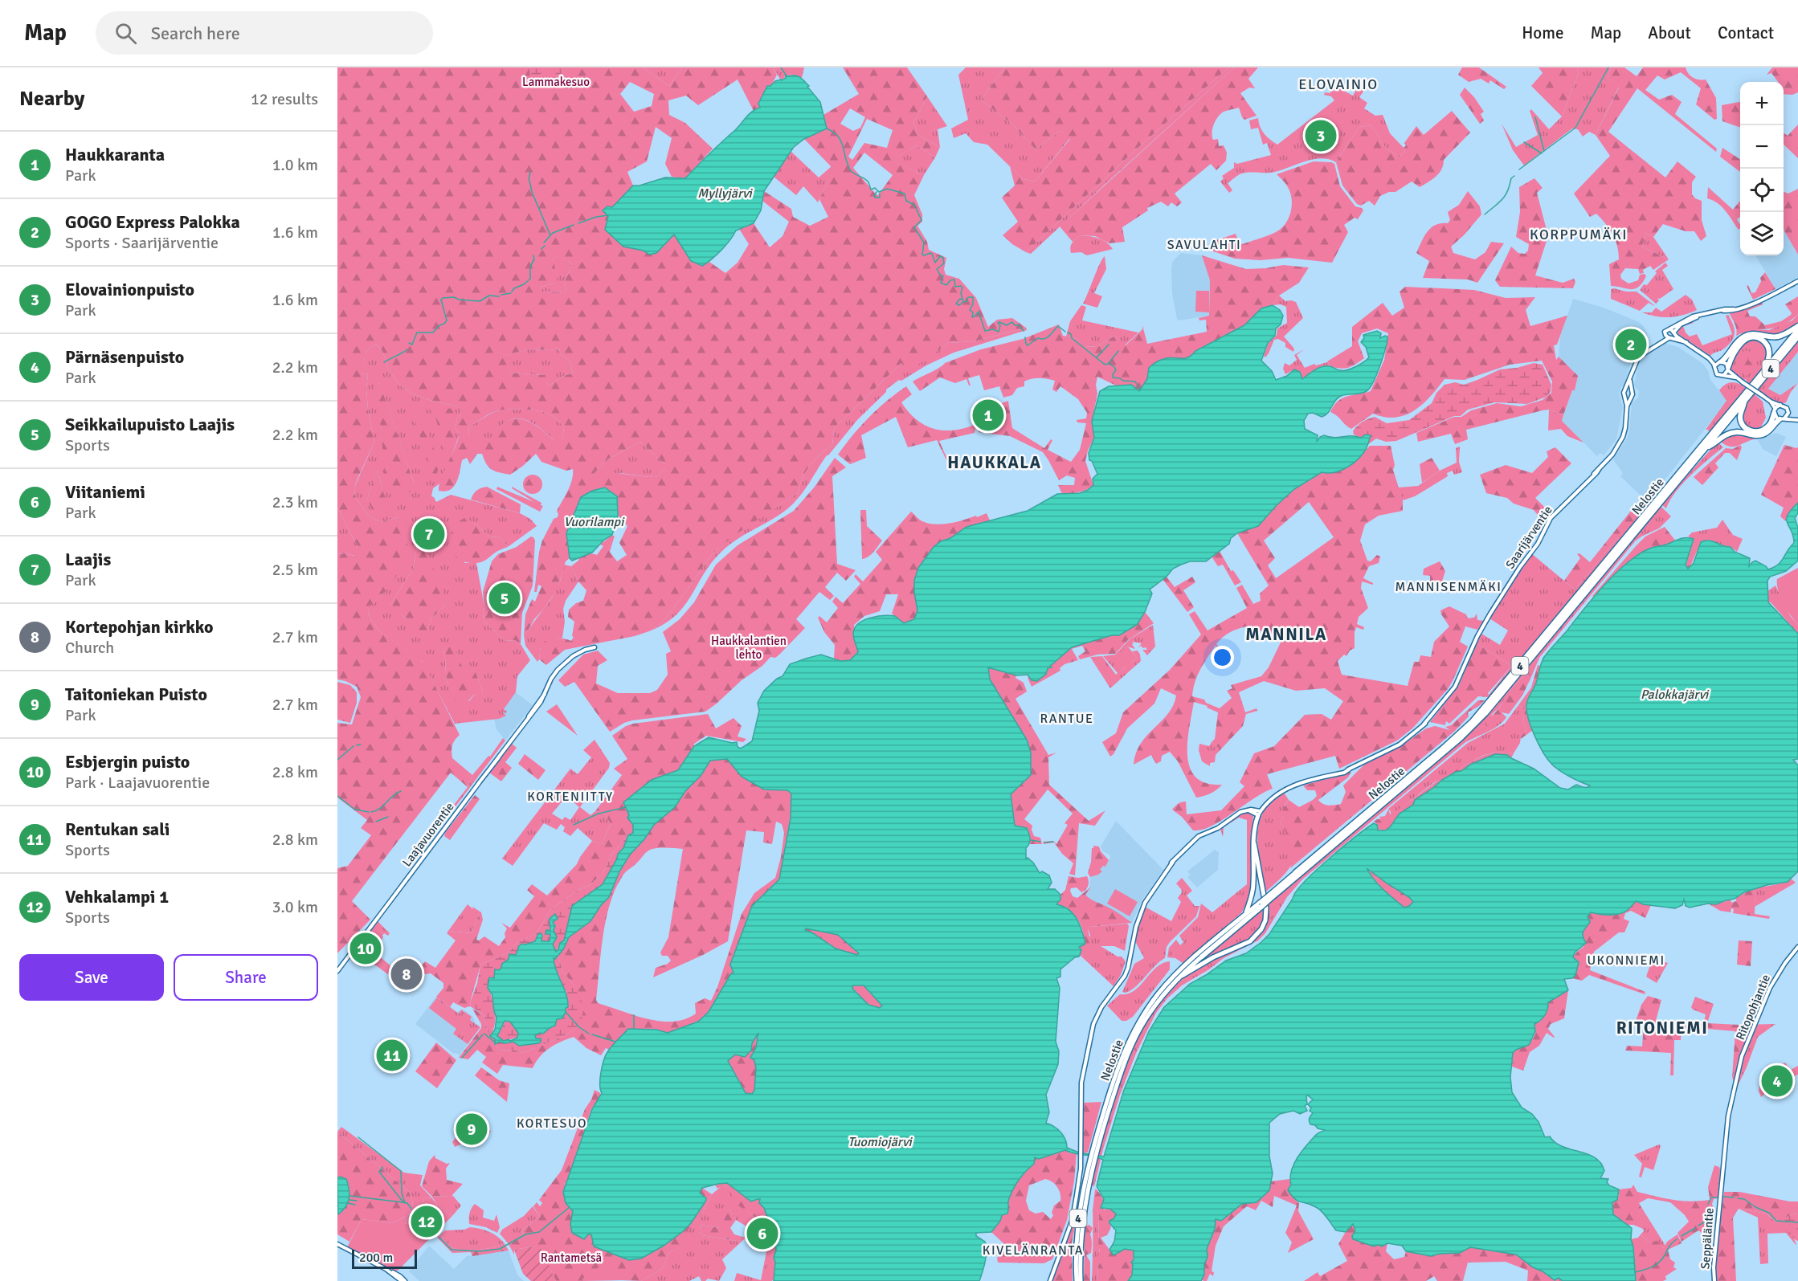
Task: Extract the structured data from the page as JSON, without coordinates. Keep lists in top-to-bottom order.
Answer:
{
  "streets": {
    "highway": ["4", "Nelostie"],
    "main road": [
      "Saarijärventie",
      "Laajavuorentie",
      "Ritopohjantie",
      "Seppäläntie"
    ]
  },
  "crossings": [
    ["Ritopohjantie", "Seppäläntie"]
  ],
  "districts": [
    "ELOVAINIO",
    "KORPPUMÄKI",
    "SAVULAHTI",
    "HAUKKALA",
    "MANNISENMÄKI",
    "MANNILA",
    "RANTUE",
    "KORTENIITTY",
    "UKONNIEMI",
    "RITONIEMI",
    "KORTESUO",
    "KIVELÄNRANTA"
  ],
  "water": [
    "Myllyjärvi",
    "Vuorilampi",
    "Palokkajärvi",
    "Tuomiojärvi"
  ],
  "parks": ["Lammakesuo", "Haukkalantien lehto", "Rantametsä"],
  "scale_bar": "200 m",
  "page": {
    "header": "Map",
    "search": "Search here",
    "nav": [
      "Home",
      "Map",
      "About",
      "Contact"
    ],
    "heading": ["Nearby", "12 results"],
    "map_buttons": ["+", "−"],
    "pins": [
      "3",
      "2",
      "1",
      "7",
      "5",
      "10",
      "8",
      "11",
      "4",
      "9",
      "12",
      "6"
    ],
    "list": [
      {
        "mark": "1",
        "name": "Haukkaranta",
        "note": "Park",
        "value": "1.0 km"
      },
      {
        "mark": "2",
        "name": "GOGO Express Palokka",
        "note": "Sports · Saarijärventie",
        "value": "1.6 km"
      },
      {
        "mark": "3",
        "name": "Elovainionpuisto",
        "note": "Park",
        "value": "1.6 km"
      },
      {
        "mark": "4",
        "name": "Pärnäsenpuisto",
        "note": "Park",
        "value": "2.2 km"
      },
      {
        "mark": "5",
        "name": "Seikkailupuisto Laajis",
        "note": "Sports",
        "value": "2.2 km"
      },
      {
        "mark": "6",
        "name": "Viitaniemi",
        "note": "Park",
        "value": "2.3 km"
      },
      {
        "mark": "7",
        "name": "Laajis",
        "note": "Park",
        "value": "2.5 km"
      },
      {
        "mark": "8",
        "name": "Kortepohjan kirkko",
        "note": "Church",
        "value": "2.7 km"
      },
      {
        "mark": "9",
        "name": "Taitoniekan Puisto",
        "note": "Park",
        "value": "2.7 km"
      },
      {
        "mark": "10",
        "name": "Esbjergin puisto",
        "note": "Park · Laajavuorentie",
        "value": "2.8 km"
      },
      {
        "mark": "11",
        "name": "Rentukan sali",
        "note": "Sports",
        "value": "2.8 km"
      },
      {
        "mark": "12",
        "name": "Vehkalampi 1",
        "note": "Sports",
        "value": "3.0 km"
      }
    ],
    "buttons": ["Save", "Share"],
    "scale": "200 m"
  }
}
